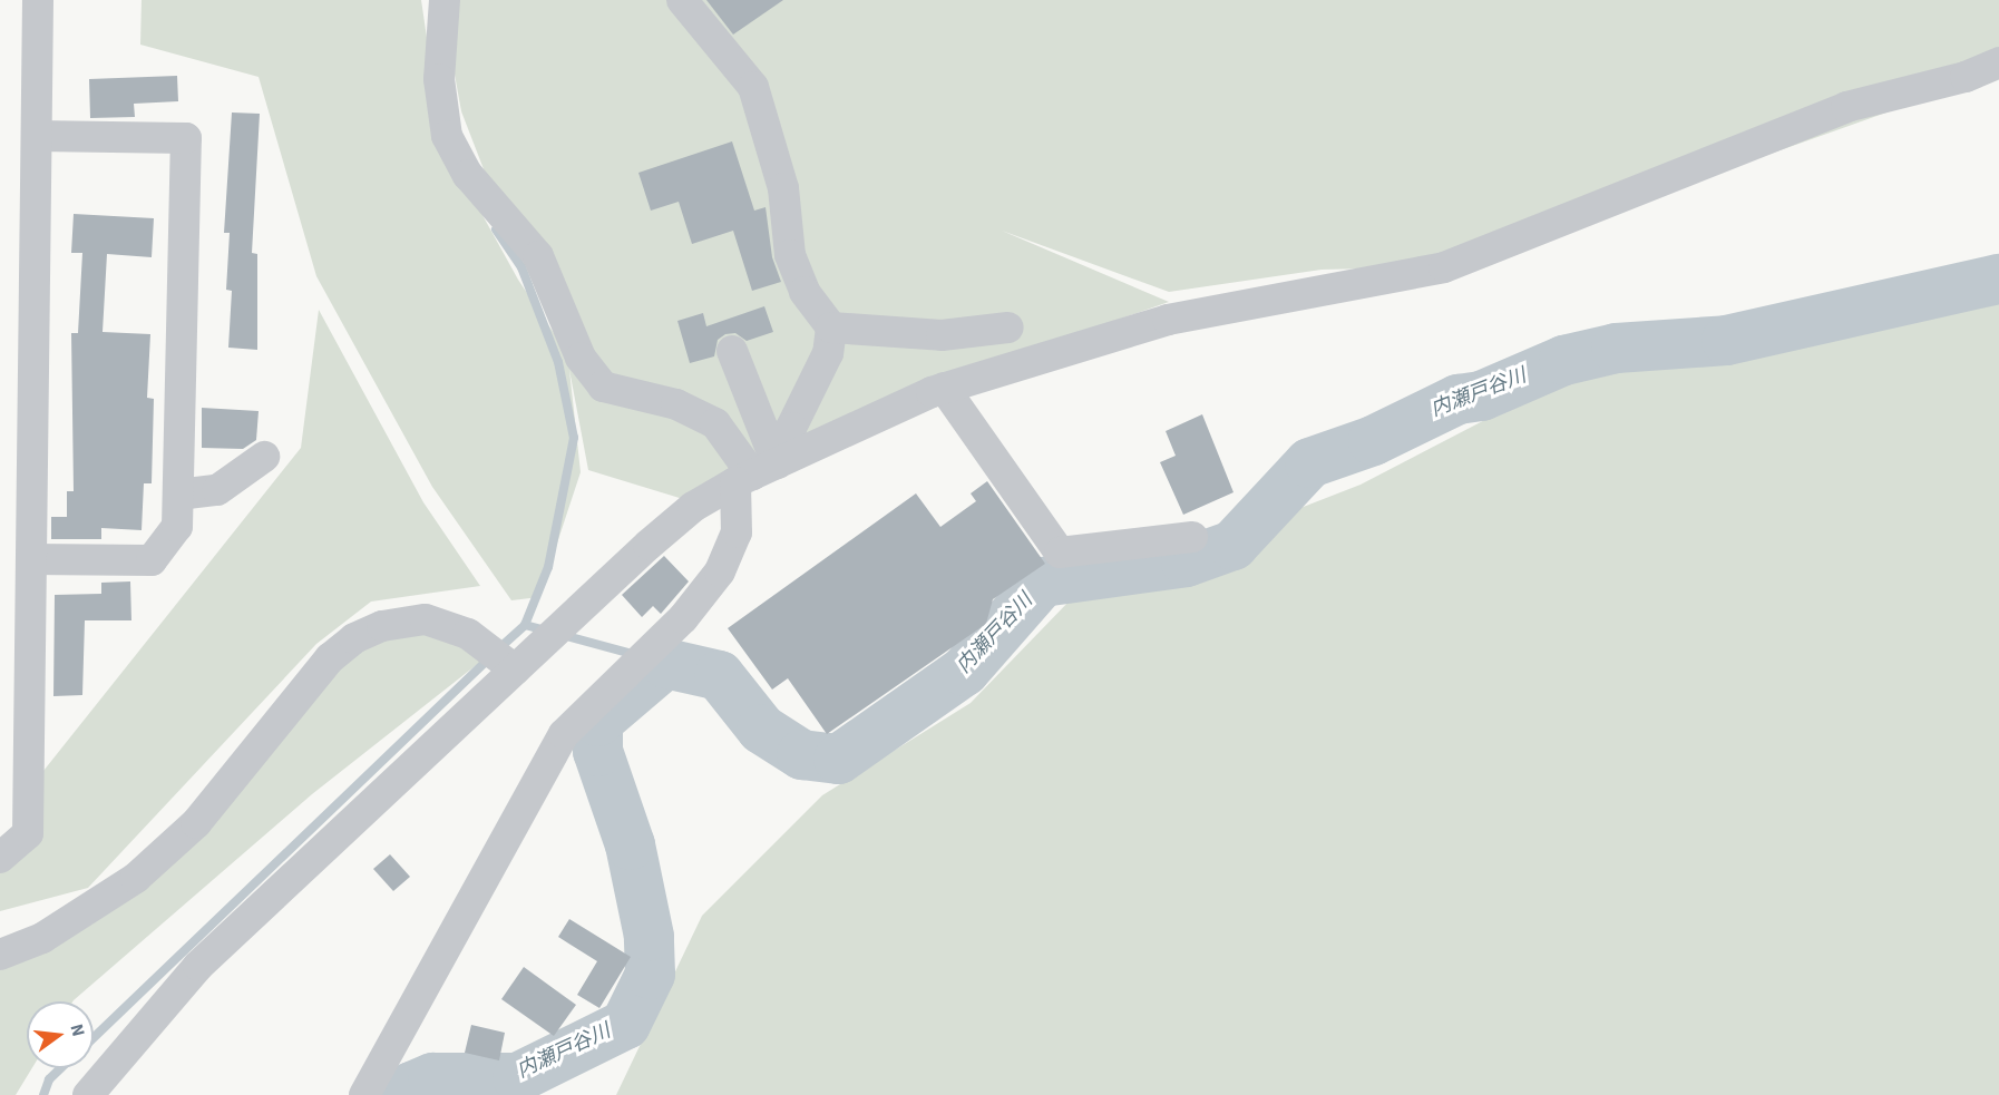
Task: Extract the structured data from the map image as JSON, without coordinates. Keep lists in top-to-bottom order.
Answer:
{
  "water": ["内瀬戸谷川"],
  "north": "right"
}
